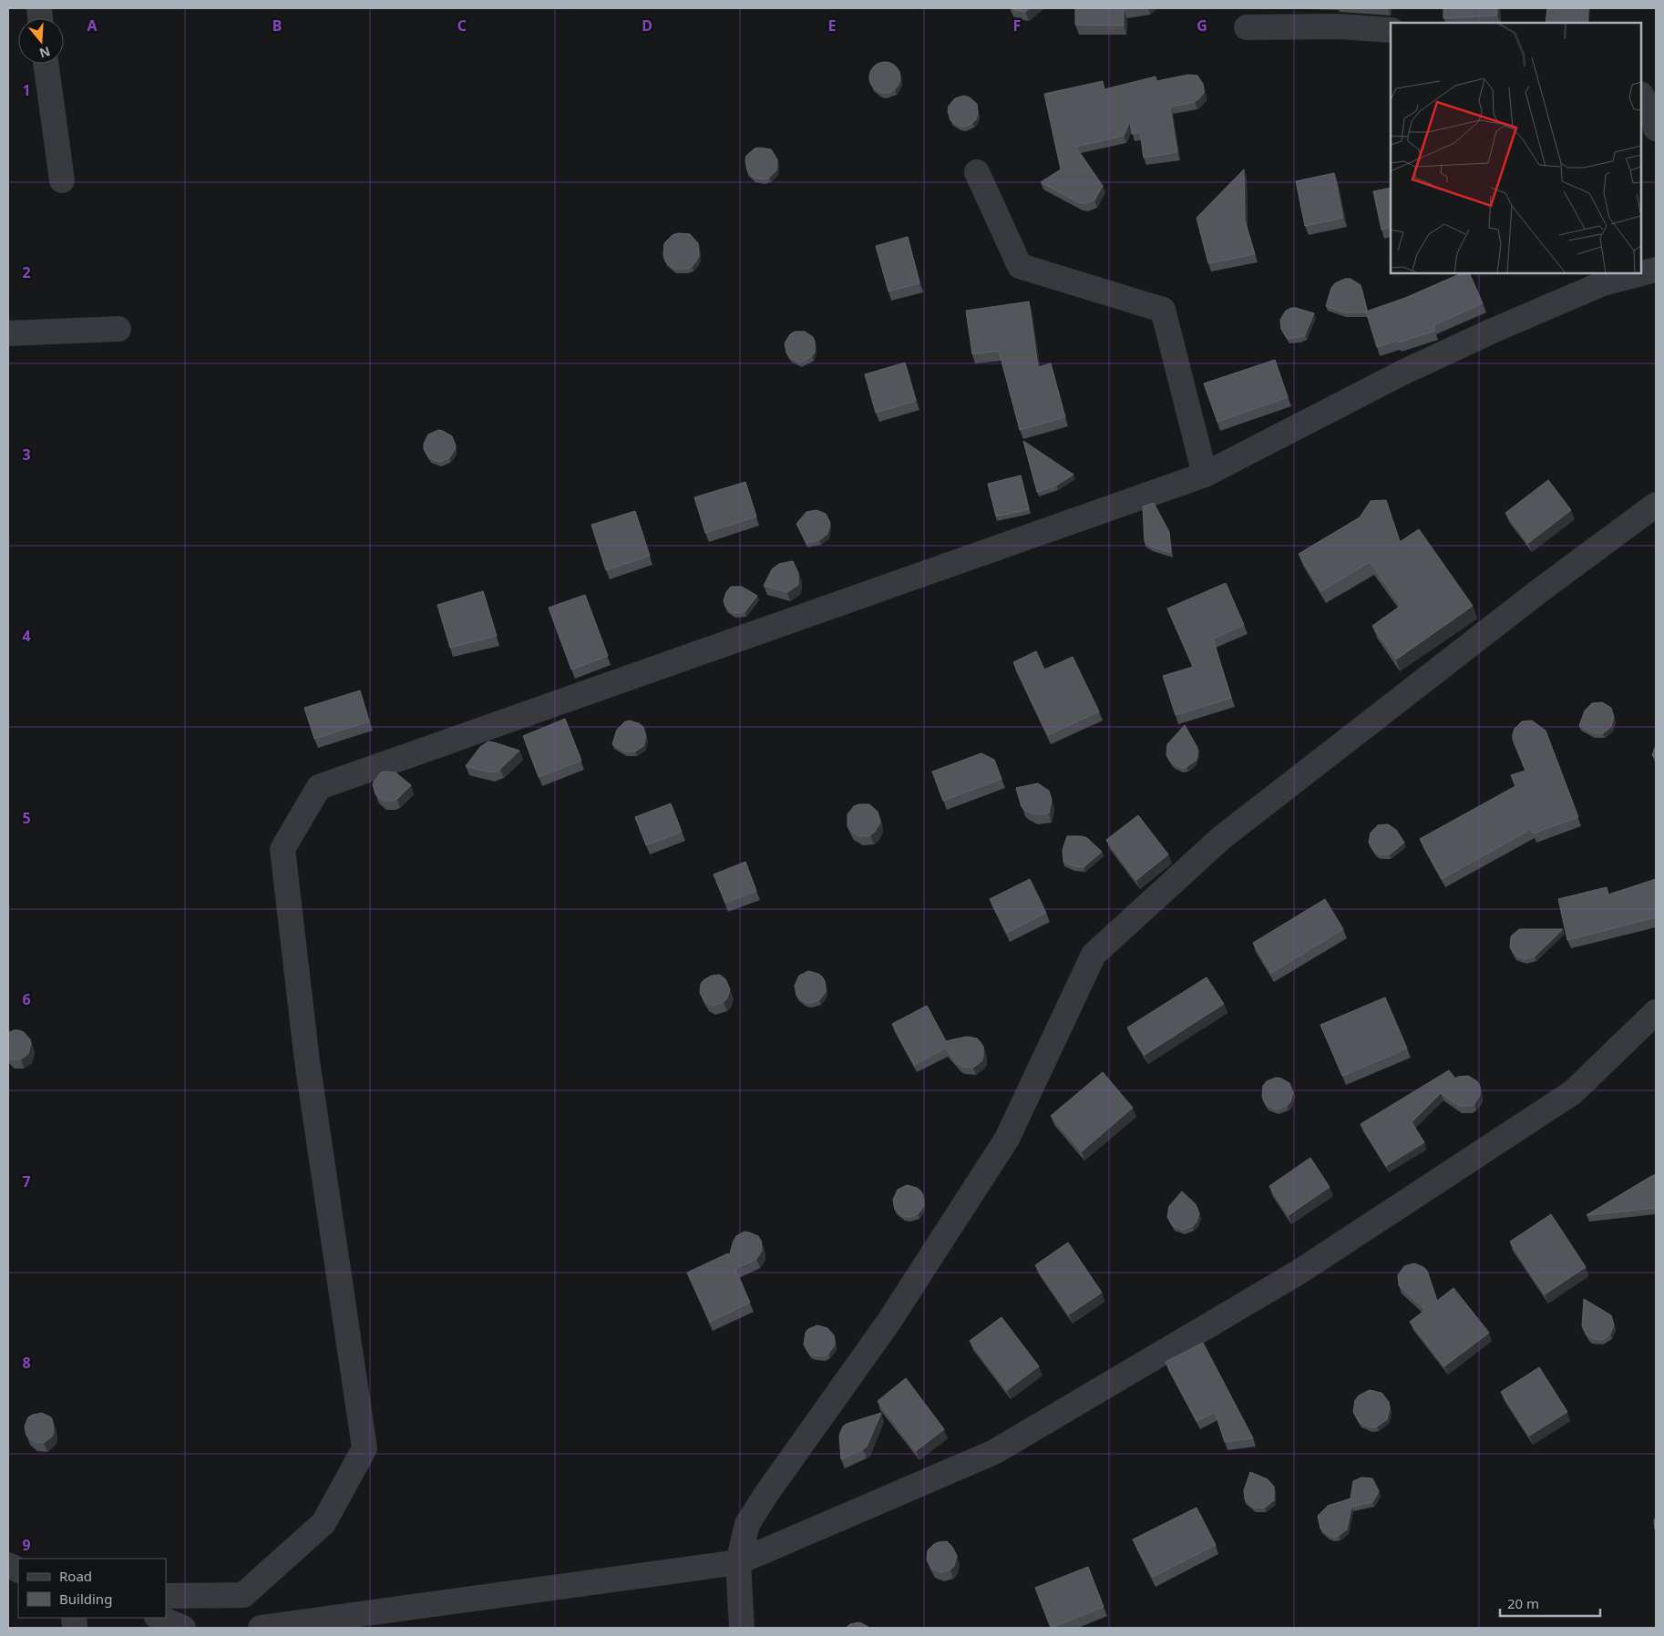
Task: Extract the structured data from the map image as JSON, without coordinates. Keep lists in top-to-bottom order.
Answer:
{
  "legend": ["Road", "Building"],
  "scale_bar": "20 m",
  "north": "bottom",
  "grid": {
    "columns": [
      "A",
      "B",
      "C",
      "D",
      "E",
      "F",
      "G"
    ],
    "rows": [
      "1",
      "2",
      "3",
      "4",
      "5",
      "6",
      "7",
      "8",
      "9"
    ]
  }
}
